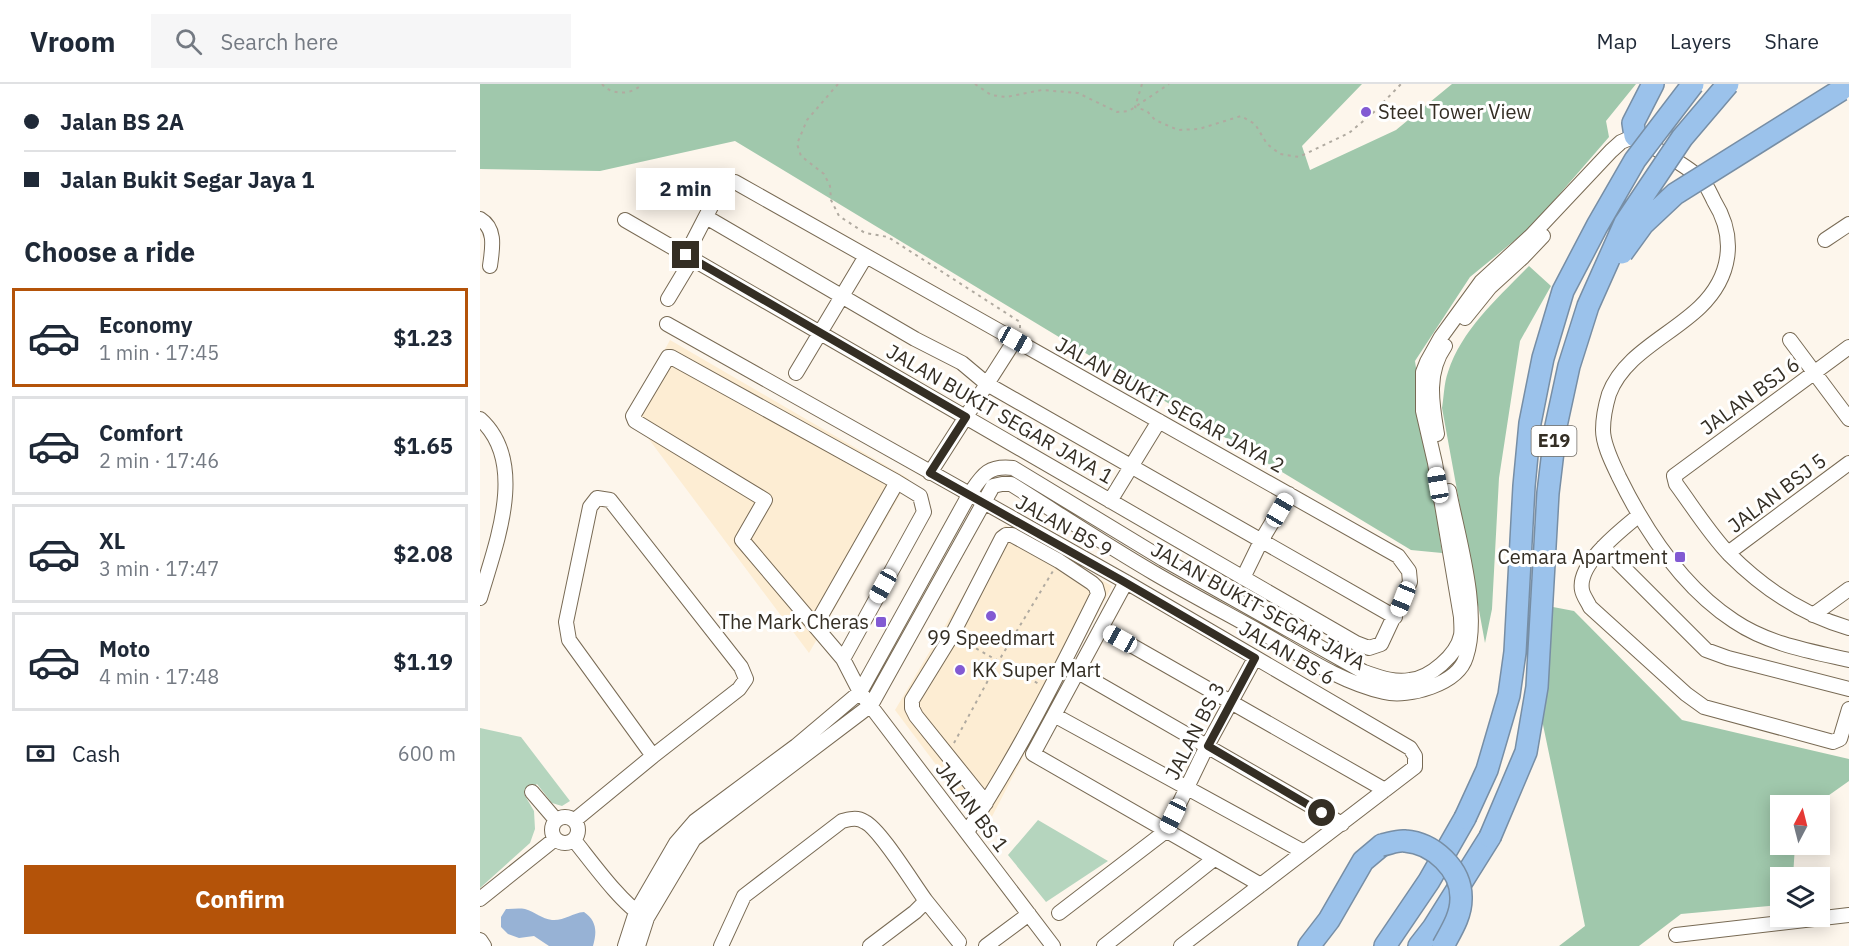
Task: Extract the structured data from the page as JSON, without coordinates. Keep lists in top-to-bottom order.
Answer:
{
  "streets": {
    "highway": ["E19"],
    "street": [
      "JALAN BSJ 6",
      "JALAN BUKIT SEGAR JAYA 2",
      "JALAN BUKIT SEGAR JAYA 1",
      "JALAN BSJ 5",
      "JALAN BS 9",
      "JALAN BUKIT SEGAR JAYA",
      "JALAN BS 6",
      "JALAN BS 3",
      "JALAN BS 1"
    ]
  },
  "crossings": [
    ["JALAN BSJ 6", "JALAN BSJ 5"],
    ["JALAN BUKIT SEGAR JAYA 2", "JALAN BUKIT SEGAR JAYA 1"],
    ["JALAN BS 9", "JALAN BUKIT SEGAR JAYA"],
    ["JALAN BS 9", "JALAN BS 6"],
    ["JALAN BS 6", "JALAN BS 3"]
  ],
  "places": {
    "other": ["Steel Tower View", "99 Speedmart", "KK Super Mart"],
    "transit": ["Cemara Apartment", "The Mark Cheras"]
  },
  "north": "top",
  "page": {
    "header": "Vroom",
    "search": "Search here",
    "nav": ["Map", "Layers", "Share"],
    "banner": ["Jalan BS 2A", "Jalan Bukit Segar Jaya 1"],
    "bubble": "2 min",
    "heading": "Choose a ride",
    "list": [
      {
        "name": "Economy",
        "note": "1 min · 17:45",
        "value": "$1.23"
      },
      {
        "name": "Comfort",
        "note": "2 min · 17:46",
        "value": "$1.65"
      },
      {
        "name": "XL",
        "note": "3 min · 17:47",
        "value": "$2.08"
      },
      {
        "name": "Moto",
        "note": "4 min · 17:48",
        "value": "$1.19"
      }
    ],
    "pay": ["Cash", "600 m"],
    "buttons": "Confirm"
  }
}
